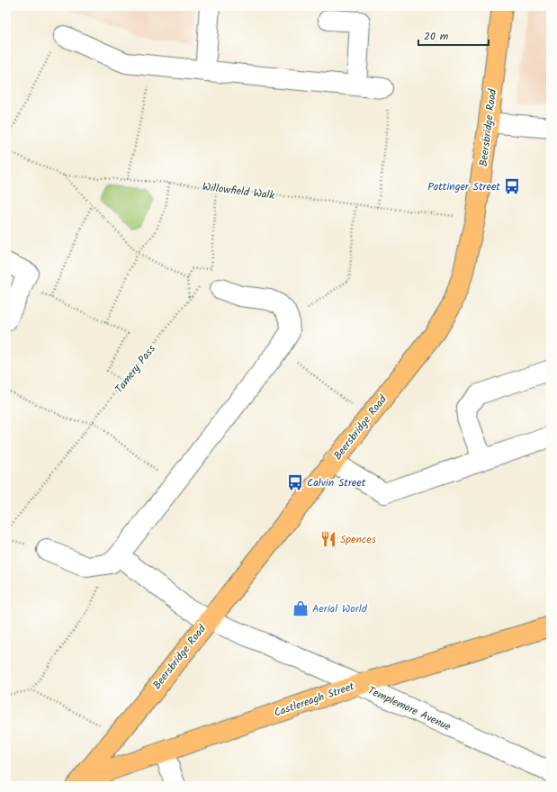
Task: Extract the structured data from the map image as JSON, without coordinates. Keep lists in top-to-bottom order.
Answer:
{
  "streets": {
    "main road": ["Beersbridge Road", "Castlereagh Street"],
    "street": ["Templemore Avenue"],
    "path": ["Willowfield Walk", "Tamery Pass"]
  },
  "crossings": [
    ["Beersbridge Road", "Willowfield Walk"],
    ["Beersbridge Road", "Castlereagh Street"],
    ["Beersbridge Road", "Templemore Avenue"],
    ["Castlereagh Street", "Templemore Avenue"]
  ],
  "places": {
    "bus stop": ["Pottinger Street", "Calvin Street"],
    "restaurant": ["Spences"],
    "shop": ["Aerial World"]
  },
  "scale_bar": "20 m"
}
